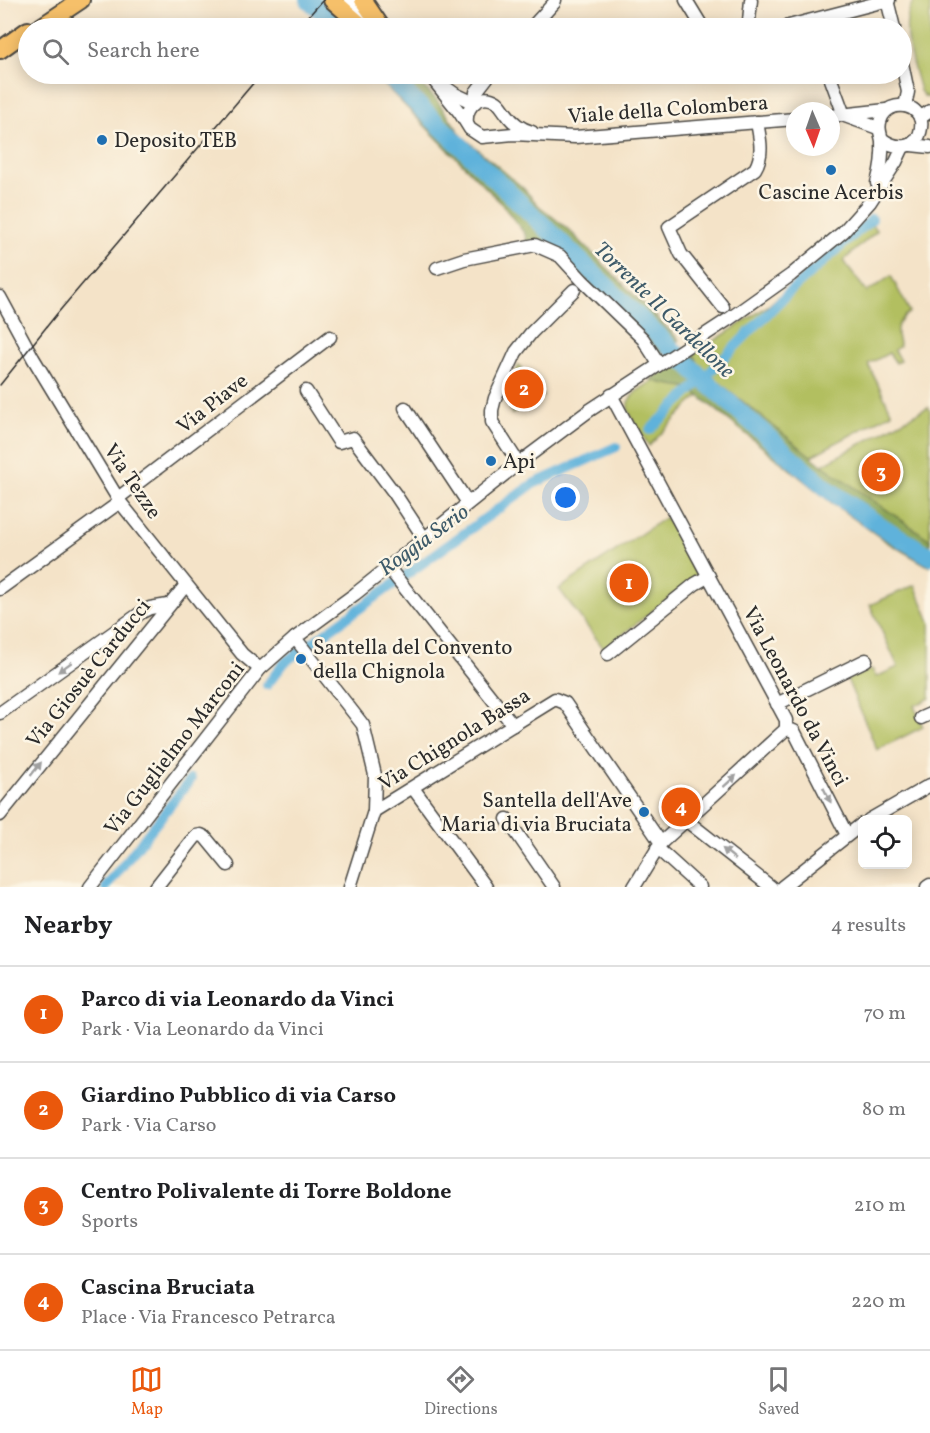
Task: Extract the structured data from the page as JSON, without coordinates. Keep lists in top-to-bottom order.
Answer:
{
  "streets": {
    "street": [
      "Viale della Colombera",
      "Via Piave",
      "Via Tezze",
      "Via Giosuè Carducci",
      "Via Leonardo da Vinci",
      "Via Chignola Bassa",
      "Via Guglielmo Marconi"
    ]
  },
  "crossings": [
    ["Via Piave", "Via Tezze"],
    ["Via Tezze", "Via Giosuè Carducci"],
    ["Via Tezze", "Via Guglielmo Marconi"],
    ["Via Leonardo da Vinci", "Via Guglielmo Marconi"]
  ],
  "water": ["Torrente Il Gardellone", "Roggia Serio"],
  "places": [
    "Deposito TEB",
    "Cascine Acerbis",
    "Api",
    "Santella del Convento della Chignola",
    "Santella dell'Ave Maria di via Bruciata"
  ],
  "north": "bottom",
  "page": {
    "search": "Search here",
    "pins": [
      "2",
      "3",
      "1",
      "4"
    ],
    "heading": ["Nearby", "4 results"],
    "list": [
      {
        "mark": "1",
        "name": "Parco di via Leonardo da Vinci",
        "note": "Park · Via Leonardo da Vinci",
        "value": "70 m"
      },
      {
        "mark": "2",
        "name": "Giardino Pubblico di via Carso",
        "note": "Park · Via Carso",
        "value": "80 m"
      },
      {
        "mark": "3",
        "name": "Centro Polivalente di Torre Boldone",
        "note": "Sports",
        "value": "210 m"
      },
      {
        "mark": "4",
        "name": "Cascina Bruciata",
        "note": "Place · Via Francesco Petrarca",
        "value": "220 m"
      }
    ],
    "nav": ["Map", "Directions", "Saved"]
  }
}
